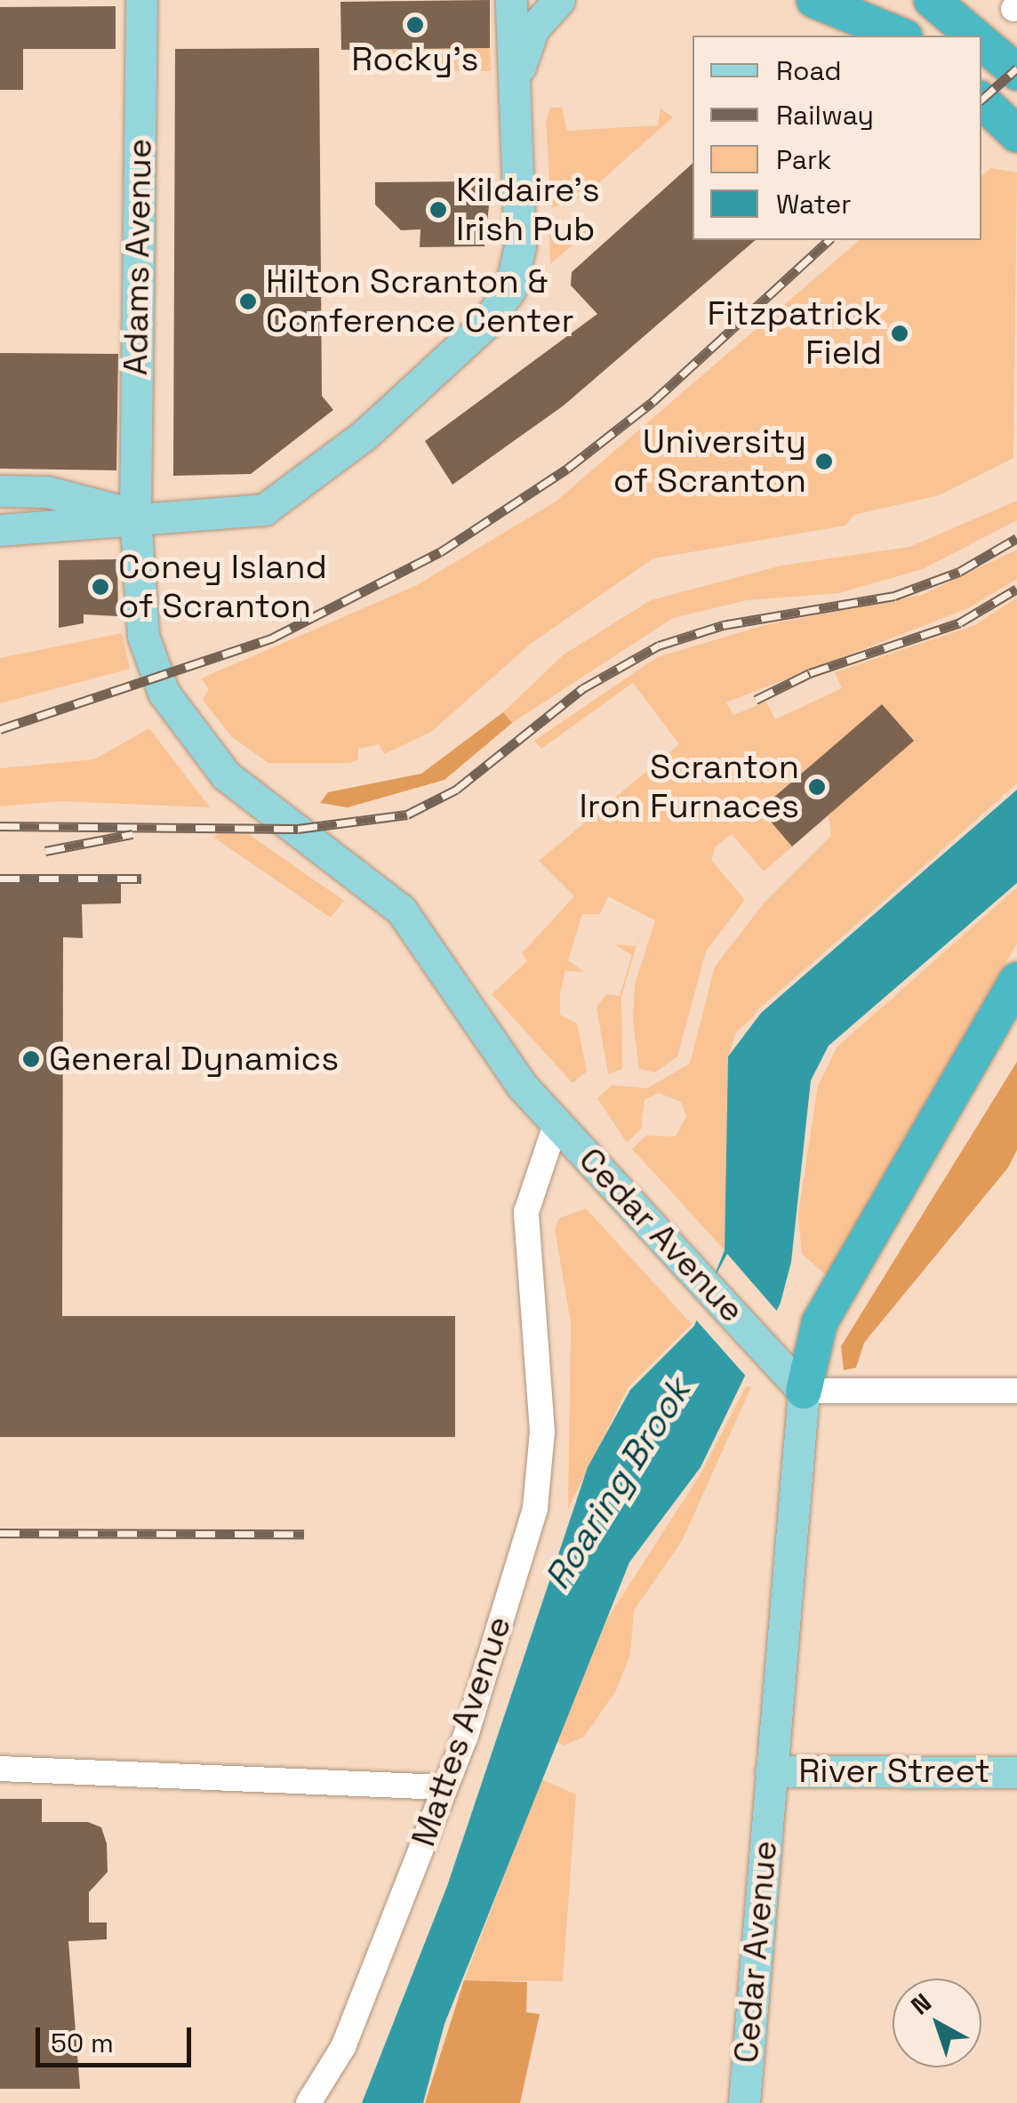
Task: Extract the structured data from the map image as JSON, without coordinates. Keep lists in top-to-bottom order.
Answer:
{
  "streets": {
    "main road": ["Adams Avenue", "Cedar Avenue", "River Street"],
    "street": ["Mattes Avenue"]
  },
  "crossings": [
    ["Adams Avenue", "Cedar Avenue"],
    ["Cedar Avenue", "Mattes Avenue"],
    ["Cedar Avenue", "River Street"]
  ],
  "water": ["Roaring Brook"],
  "places": [
    "Rocky's",
    "Kildaire's Irish Pub",
    "Hilton Scranton & Conference Center",
    "Fitzpatrick Field",
    "University of Scranton",
    "Coney Island of Scranton",
    "Scranton Iron Furnaces",
    "General Dynamics"
  ],
  "legend": [
    "Road",
    "Railway",
    "Park",
    "Water"
  ],
  "scale_bar": "50 m",
  "north": "top left"
}
